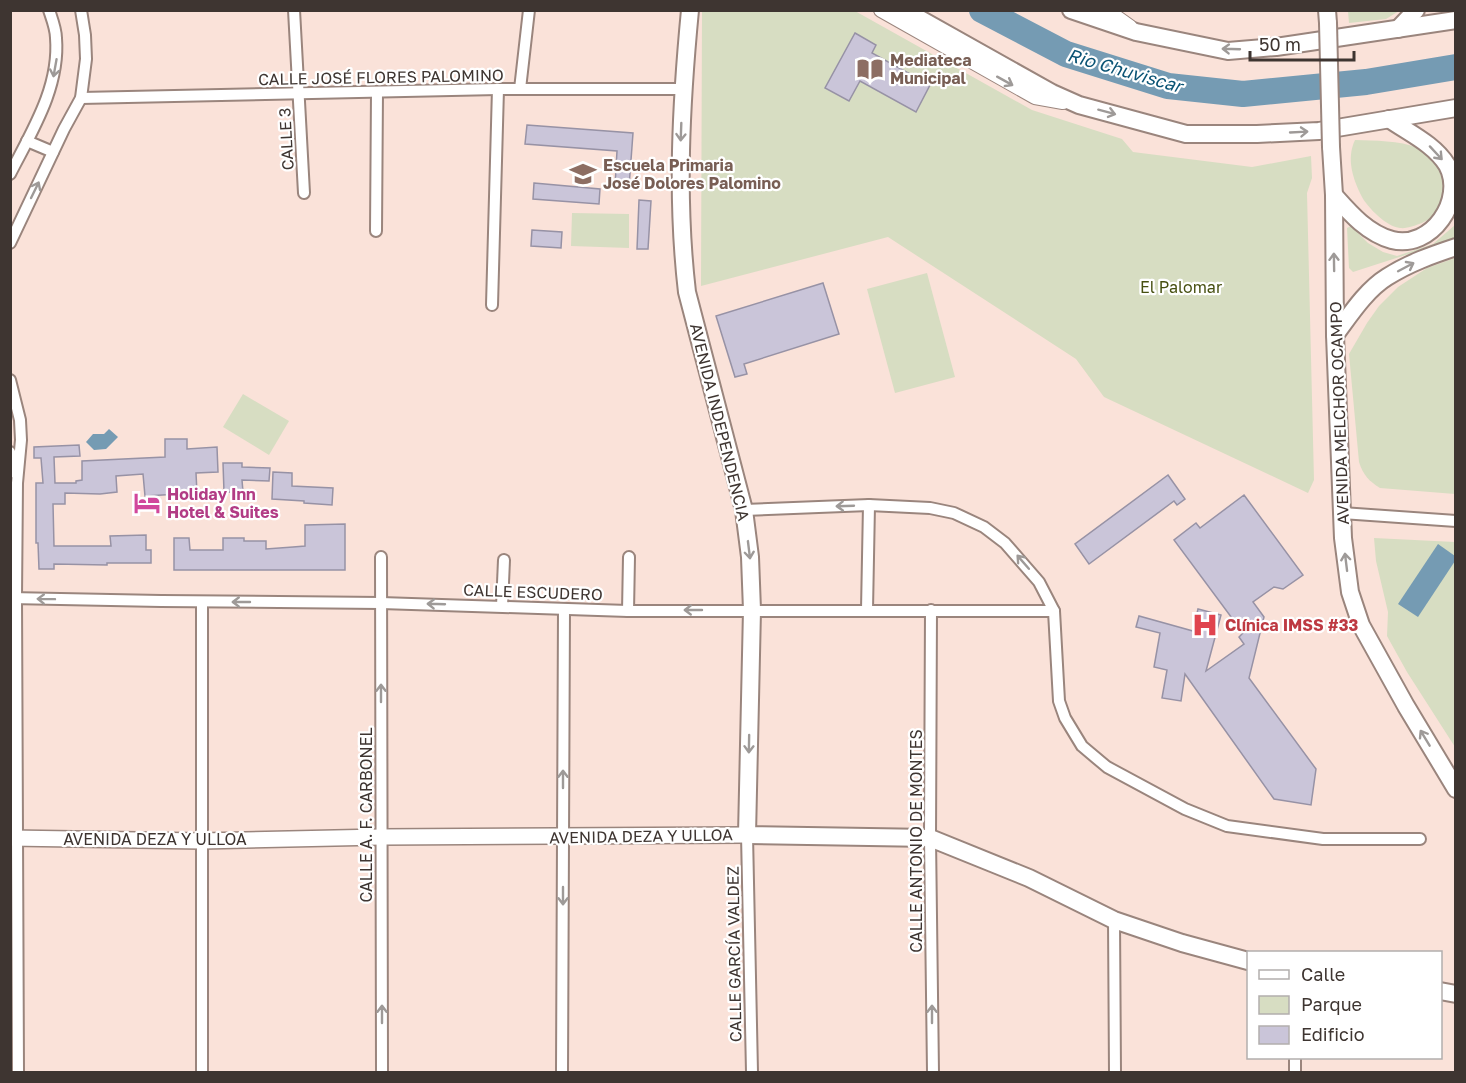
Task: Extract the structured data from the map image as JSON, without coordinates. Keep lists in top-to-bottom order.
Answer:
{
  "streets": {
    "main road": ["AVENIDA MELCHOR OCAMPO", "AVENIDA INDEPENDENCIA", "AVENIDA DEZA Y ULLOA"],
    "street": [
      "CALLE JOSÉ FLORES PALOMINO",
      "CALLE 3",
      "CALLE ESCUDERO",
      "CALLE A. F. CARBONEL",
      "CALLE ANTONIO DE MONTES",
      "CALLE GARCÍA VALDEZ"
    ]
  },
  "crossings": [
    ["CALLE JOSÉ FLORES PALOMINO", "CALLE 3"],
    ["CALLE JOSÉ FLORES PALOMINO", "AVENIDA INDEPENDENCIA"],
    ["AVENIDA INDEPENDENCIA", "CALLE ESCUDERO"],
    ["AVENIDA INDEPENDENCIA", "AVENIDA DEZA Y ULLOA"],
    ["AVENIDA INDEPENDENCIA", "CALLE GARCÍA VALDEZ"],
    ["CALLE ESCUDERO", "CALLE A. F. CARBONEL"],
    ["CALLE ESCUDERO", "CALLE ANTONIO DE MONTES"],
    ["CALLE A. F. CARBONEL", "AVENIDA DEZA Y ULLOA"],
    ["AVENIDA DEZA Y ULLOA", "CALLE ANTONIO DE MONTES"],
    ["AVENIDA DEZA Y ULLOA", "CALLE GARCÍA VALDEZ"]
  ],
  "one_way": [
    "AVENIDA MELCHOR OCAMPO",
    "AVENIDA INDEPENDENCIA",
    "CALLE ESCUDERO",
    "CALLE A. F. CARBONEL",
    "CALLE ANTONIO DE MONTES"
  ],
  "water": ["Rio Chuviscar"],
  "parks": ["El Palomar"],
  "places": {
    "library": ["Mediateca Municipal"],
    "school or university": ["Escuela Primaria José Dolores Palomino"],
    "hotel": ["Holiday Inn Hotel & Suites"],
    "hospital": ["Clínica IMSS #33"]
  },
  "legend": ["Calle", "Parque", "Edificio"],
  "scale_bar": "50 m"
}
